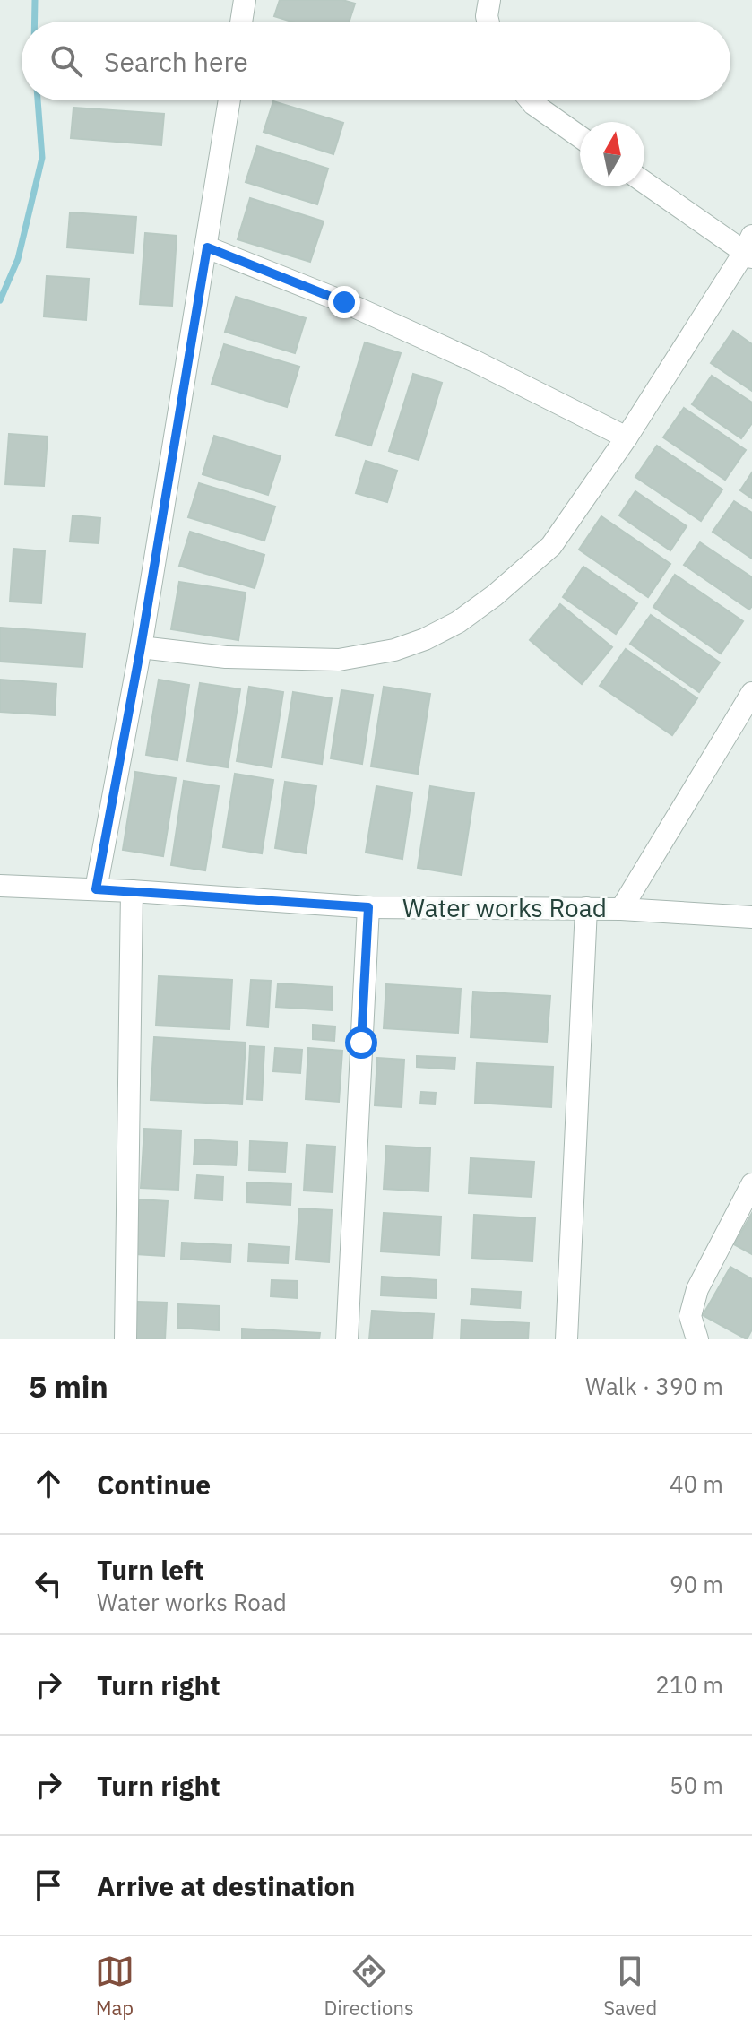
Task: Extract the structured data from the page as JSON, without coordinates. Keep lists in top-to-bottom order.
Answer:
{
  "streets": {
    "street": ["Water works Road"]
  },
  "north": "top",
  "page": {
    "search": "Search here",
    "heading": ["5 min", "Walk · 390 m"],
    "list": [
      ["Continue", "40 m"],
      ["Turn left", "Water works Road", "90 m"],
      ["Turn right", "210 m"],
      ["Turn right", "50 m"],
      "Arrive at destination"
    ],
    "nav": ["Map", "Directions", "Saved"]
  }
}
